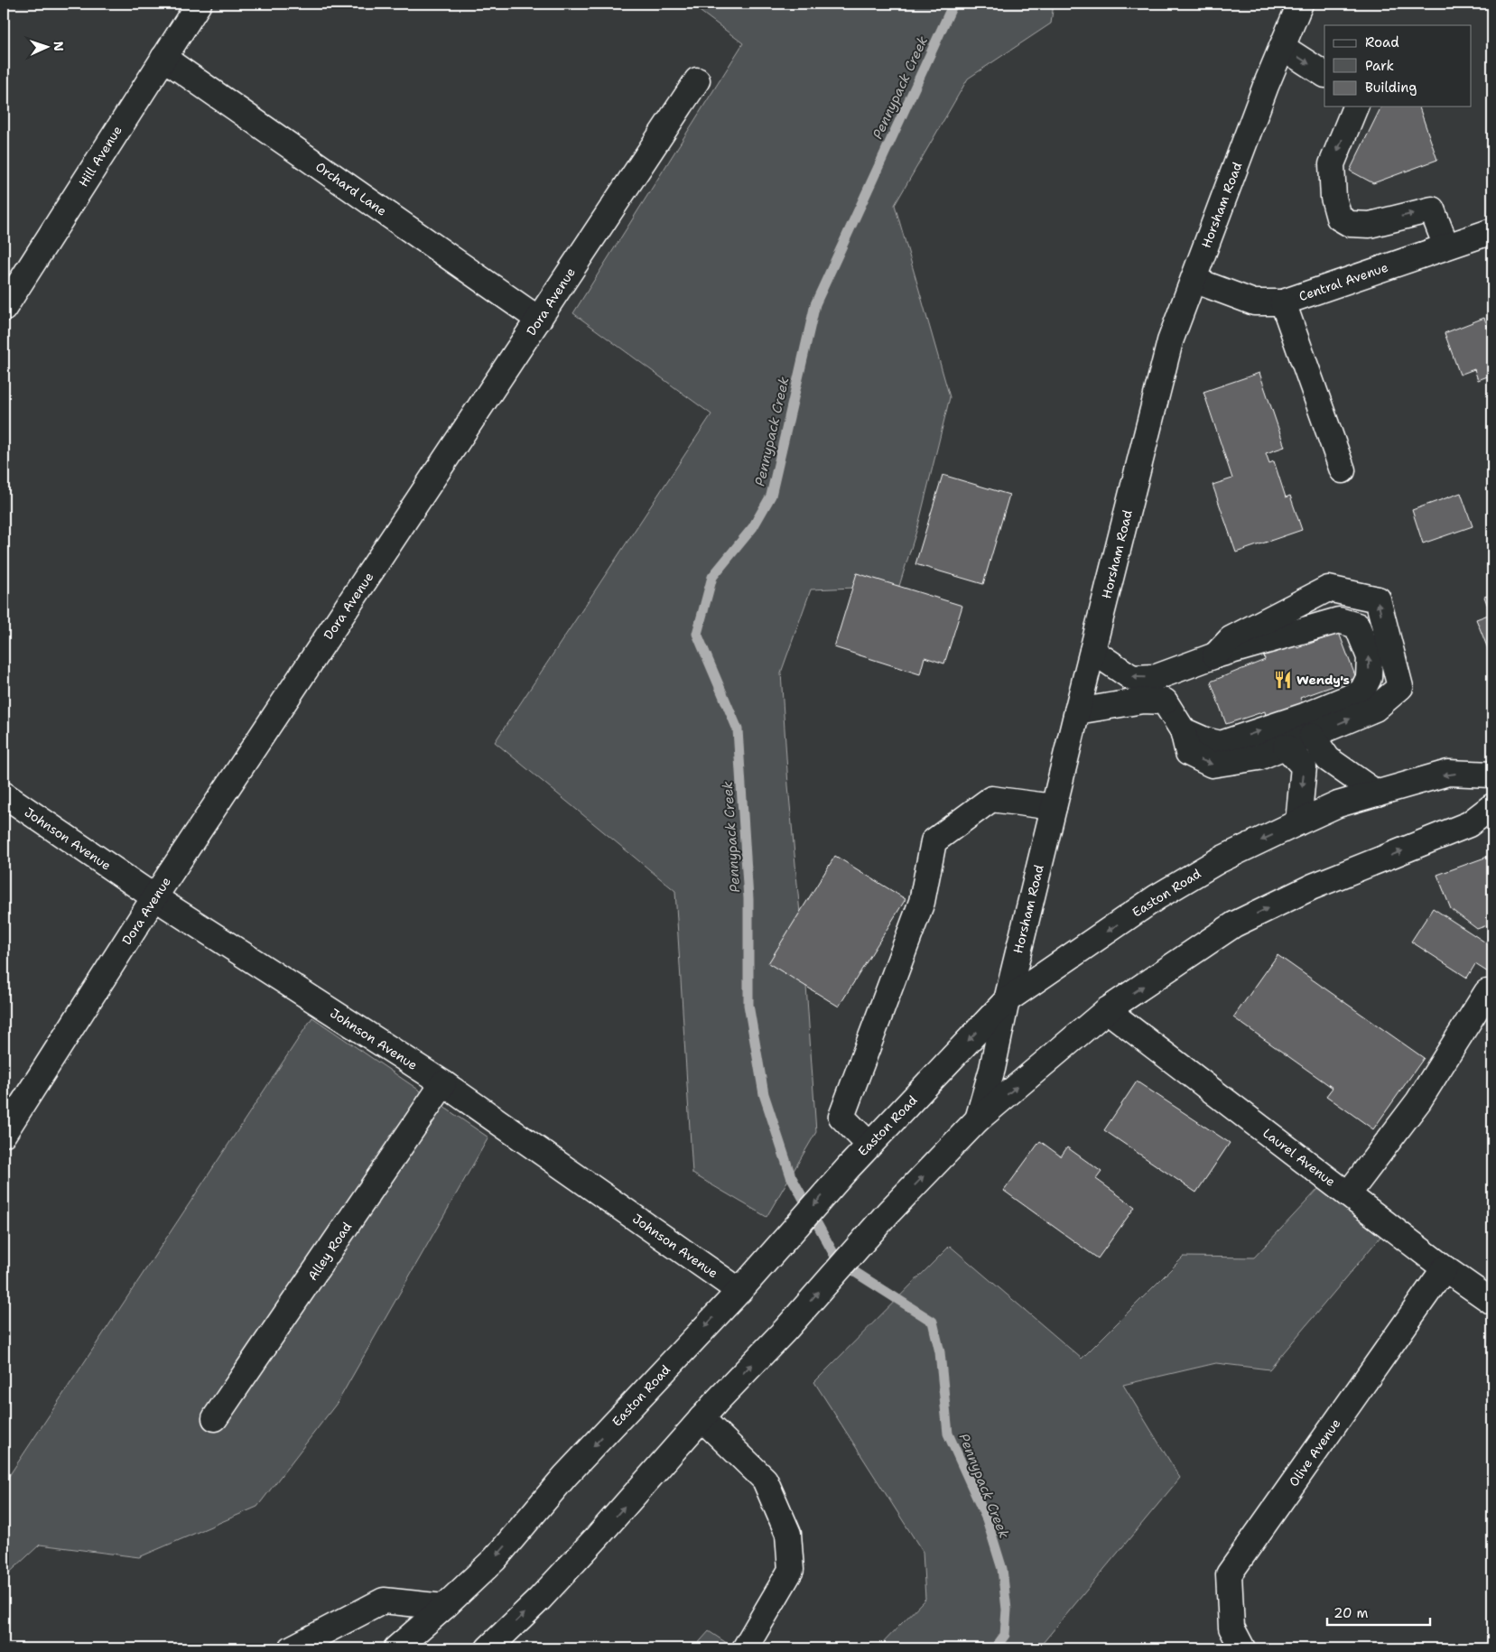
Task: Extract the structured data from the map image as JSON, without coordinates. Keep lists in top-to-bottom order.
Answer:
{
  "streets": {
    "main road": [
      "Hill Avenue",
      "Orchard Lane",
      "Horsham Road",
      "Central Avenue",
      "Dora Avenue",
      "Johnson Avenue",
      "Easton Road",
      "Laurel Avenue",
      "Alley Road",
      "Olive Avenue"
    ]
  },
  "crossings": [
    ["Hill Avenue", "Orchard Lane"],
    ["Orchard Lane", "Dora Avenue"],
    ["Horsham Road", "Central Avenue"],
    ["Horsham Road", "Easton Road"],
    ["Dora Avenue", "Johnson Avenue"],
    ["Johnson Avenue", "Easton Road"],
    ["Johnson Avenue", "Alley Road"],
    ["Laurel Avenue", "Olive Avenue"]
  ],
  "water": ["Pennypack Creek"],
  "places": {
    "restaurant": ["Wendy's"]
  },
  "legend": ["Road", "Park", "Building"],
  "scale_bar": "20 m",
  "north": "right"
}
